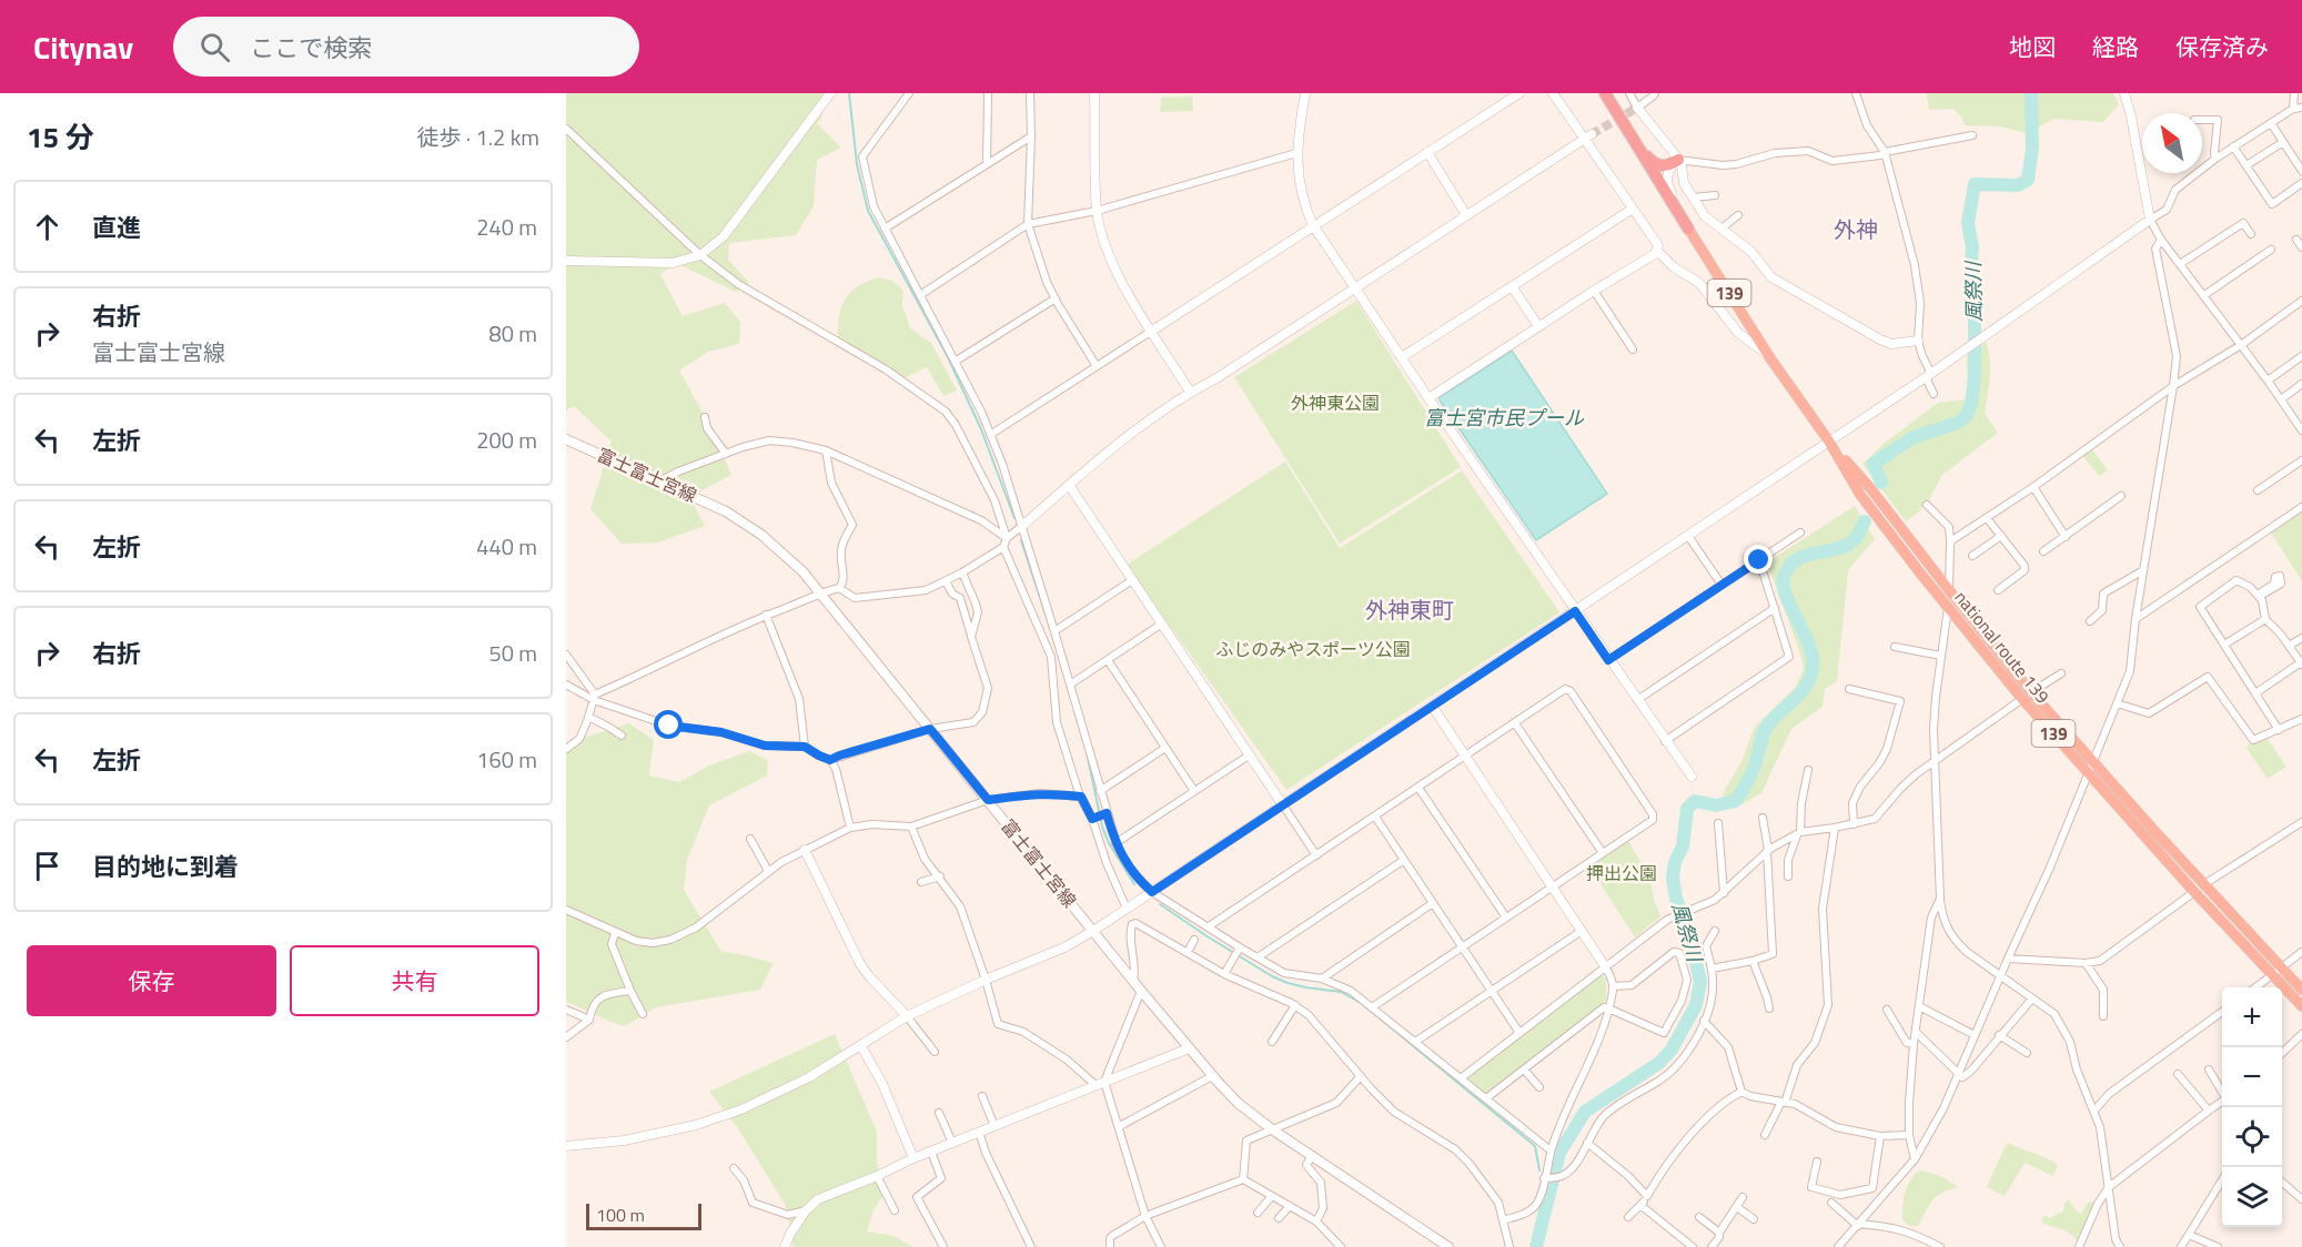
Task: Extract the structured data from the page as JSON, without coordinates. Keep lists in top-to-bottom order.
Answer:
{
  "streets": {
    "highway": ["139", "national route 139"],
    "main road": ["富士富士宮線"]
  },
  "crossings": [
    ["139", "national route 139"]
  ],
  "districts": ["外神", "外神東町"],
  "water": ["風祭川", "富士宮市民プール"],
  "parks": ["外神東公園", "ふじのみやスポーツ公園", "押出公園"],
  "scale_bar": "100 m",
  "north": "top left",
  "page": {
    "header": "Citynav",
    "search": "ここで検索",
    "nav": ["地図", "経路", "保存済み"],
    "heading": ["15 分", "徒歩 · 1.2 km"],
    "list": [
      ["直進", "240 m"],
      ["右折", "富士富士宮線", "80 m"],
      ["左折", "200 m"],
      ["左折", "440 m"],
      ["右折", "50 m"],
      ["左折", "160 m"],
      "目的地に到着"
    ],
    "buttons": ["保存", "共有"],
    "map_buttons": ["+", "−"],
    "scale": "100 m"
  }
}
